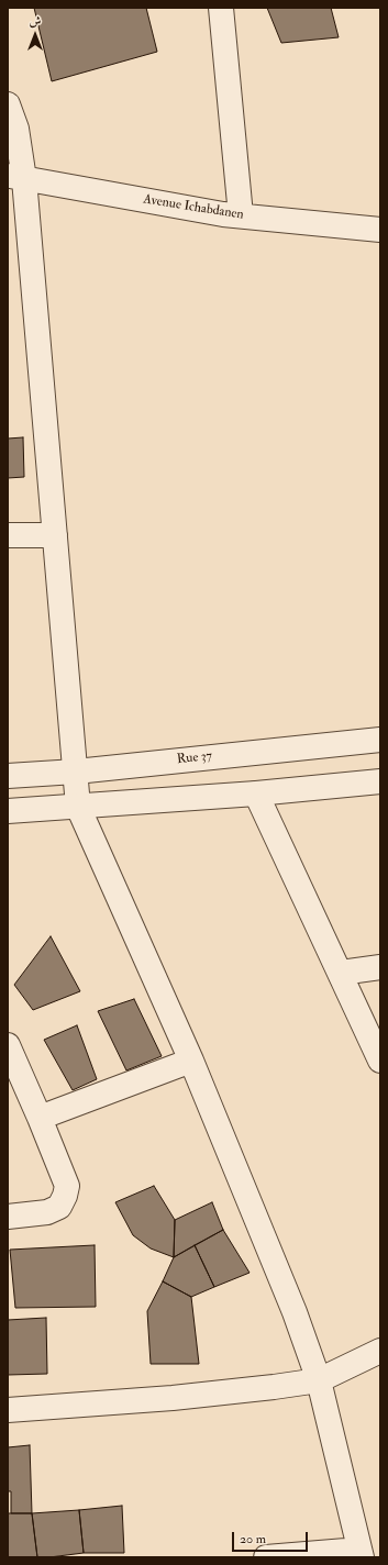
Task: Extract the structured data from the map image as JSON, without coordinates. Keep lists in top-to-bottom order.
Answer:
{
  "streets": {
    "street": ["Avenue Ichabdanen", "Rue 37"]
  },
  "scale_bar": "20 m",
  "north": "top"
}
